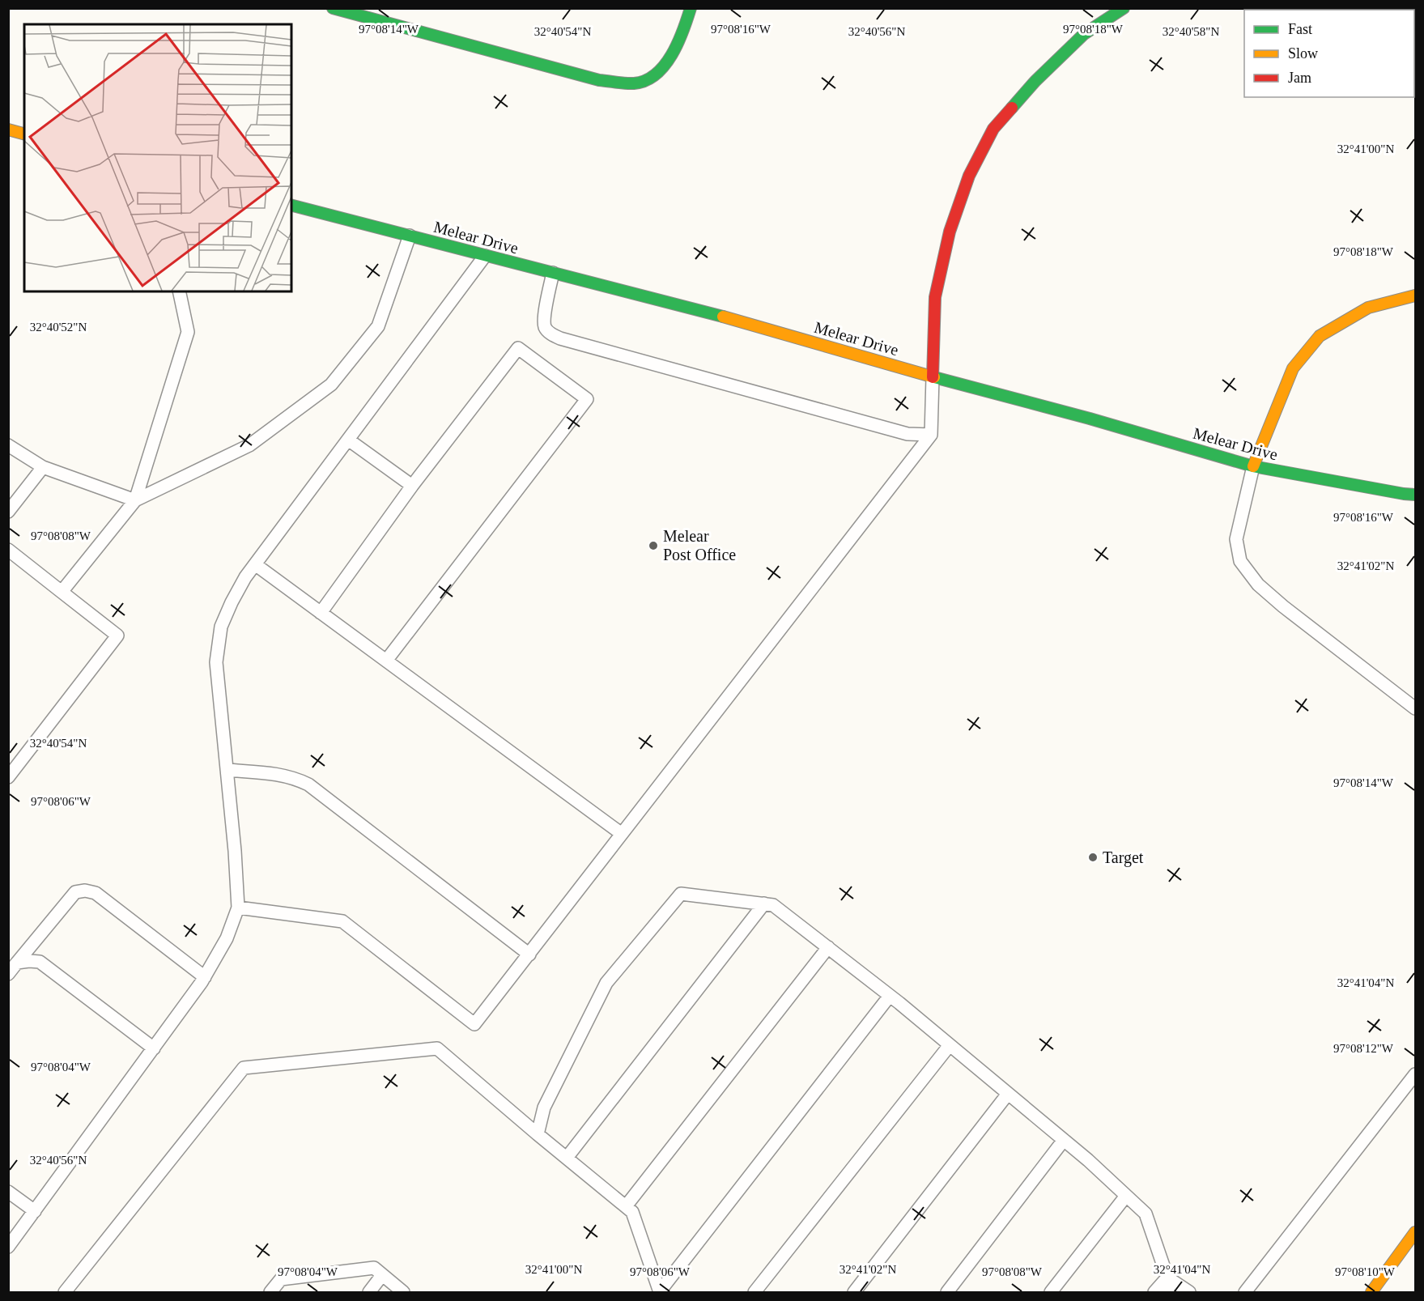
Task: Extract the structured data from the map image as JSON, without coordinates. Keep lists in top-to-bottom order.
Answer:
{
  "streets": {
    "street": ["Melear Drive"]
  },
  "places": ["Melear Post Office", "Target"],
  "legend": ["Fast", "Slow", "Jam"],
  "coordinates": [
    "97°08'14\"W",
    "97°08'16\"W",
    "97°08'18\"W",
    "32°40'54\"N",
    "32°40'56\"N",
    "32°40'58\"N",
    "32°41'00\"N",
    "32°40'52\"N",
    "97°08'08\"W",
    "32°41'02\"N",
    "97°08'06\"W",
    "32°41'04\"N",
    "97°08'12\"W",
    "97°08'04\"W",
    "97°08'10\"W"
  ]
}
